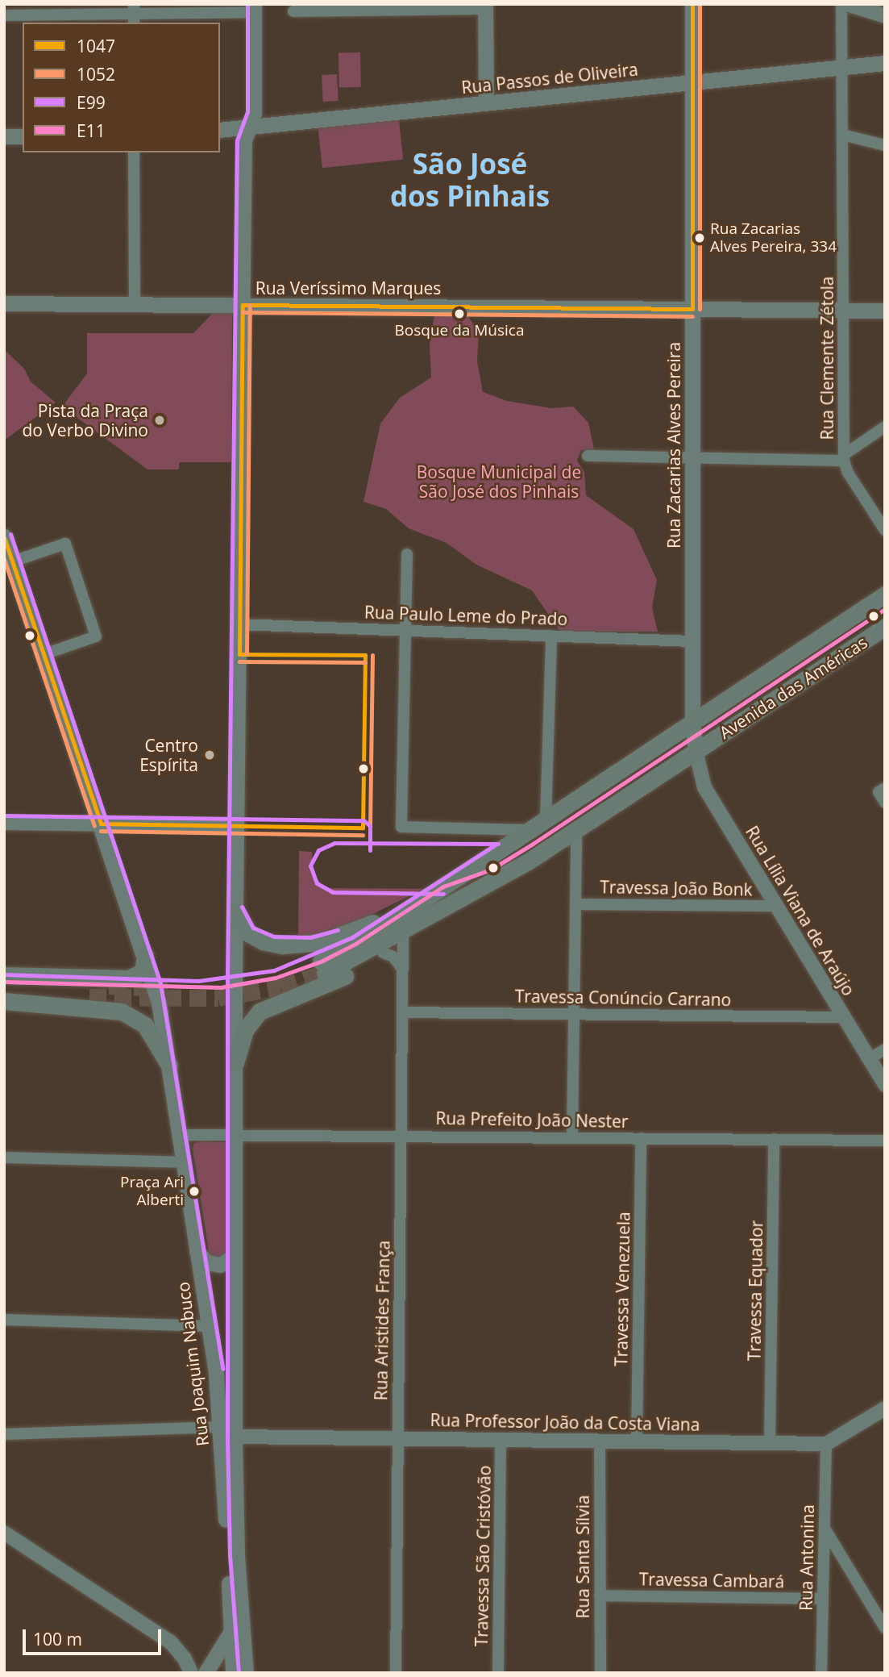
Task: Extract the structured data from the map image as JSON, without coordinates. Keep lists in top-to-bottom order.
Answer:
{
  "streets": {
    "main road": [
      "Rua Passos de Oliveira",
      "Rua Veríssimo Marques",
      "Rua Zacarias Alves Pereira",
      "Avenida das Américas",
      "Rua Joaquim Nabuco"
    ],
    "street": [
      "Rua Clemente Zétola",
      "Rua Paulo Leme do Prado",
      "Travessa João Bonk",
      "Rua Lília Viana de Araújo",
      "Travessa Conúncio Carrano",
      "Rua Prefeito João Nester",
      "Travessa Venezuela",
      "Travessa Equador",
      "Rua Aristides França",
      "Rua Professor João da Costa Viana",
      "Travessa São Cristóvão",
      "Rua Santa Sílvia",
      "Rua Antonina",
      "Travessa Cambará"
    ]
  },
  "crossings": [
    ["Rua Passos de Oliveira", "Rua Clemente Zétola"],
    ["Rua Passos de Oliveira", "Rua Zacarias Alves Pereira"],
    ["Rua Passos de Oliveira", "Rua Joaquim Nabuco"],
    ["Rua Veríssimo Marques", "Rua Clemente Zétola"],
    ["Rua Veríssimo Marques", "Rua Zacarias Alves Pereira"],
    ["Rua Veríssimo Marques", "Rua Joaquim Nabuco"],
    ["Rua Zacarias Alves Pereira", "Rua Paulo Leme do Prado"],
    ["Rua Zacarias Alves Pereira", "Avenida das Américas"],
    ["Rua Zacarias Alves Pereira", "Rua Lília Viana de Araújo"],
    ["Rua Paulo Leme do Prado", "Rua Joaquim Nabuco"],
    ["Avenida das Américas", "Rua Lília Viana de Araújo"],
    ["Avenida das Américas", "Rua Aristides França"],
    ["Travessa João Bonk", "Rua Lília Viana de Araújo"],
    ["Rua Lília Viana de Araújo", "Travessa Conúncio Carrano"],
    ["Travessa Conúncio Carrano", "Rua Aristides França"],
    ["Rua Prefeito João Nester", "Travessa Venezuela"],
    ["Rua Prefeito João Nester", "Travessa Equador"],
    ["Rua Prefeito João Nester", "Rua Aristides França"],
    ["Rua Prefeito João Nester", "Rua Joaquim Nabuco"],
    ["Travessa Venezuela", "Rua Professor João da Costa Viana"],
    ["Travessa Equador", "Rua Professor João da Costa Viana"],
    ["Rua Aristides França", "Rua Professor João da Costa Viana"],
    ["Rua Joaquim Nabuco", "Rua Professor João da Costa Viana"],
    ["Rua Professor João da Costa Viana", "Travessa São Cristóvão"],
    ["Rua Professor João da Costa Viana", "Rua Santa Sílvia"],
    ["Rua Professor João da Costa Viana", "Rua Antonina"],
    ["Rua Santa Sílvia", "Travessa Cambará"],
    ["Rua Antonina", "Travessa Cambará"]
  ],
  "districts": ["São José dos Pinhais"],
  "parks": ["Bosque Municipal de São José dos Pinhais"],
  "places": [
    "Rua Zacarias Alves Pereira, 334",
    "Bosque da Música",
    "Pista da Praça do Verbo Divino",
    "Centro Espírita",
    "Praça Ari Alberti"
  ],
  "lines": [
    "transit line 1047",
    "transit line 1052",
    "transit line E99",
    "transit line E11"
  ],
  "legend": [
    "1047",
    "1052",
    "E99",
    "E11"
  ],
  "scale_bar": "100 m"
}
